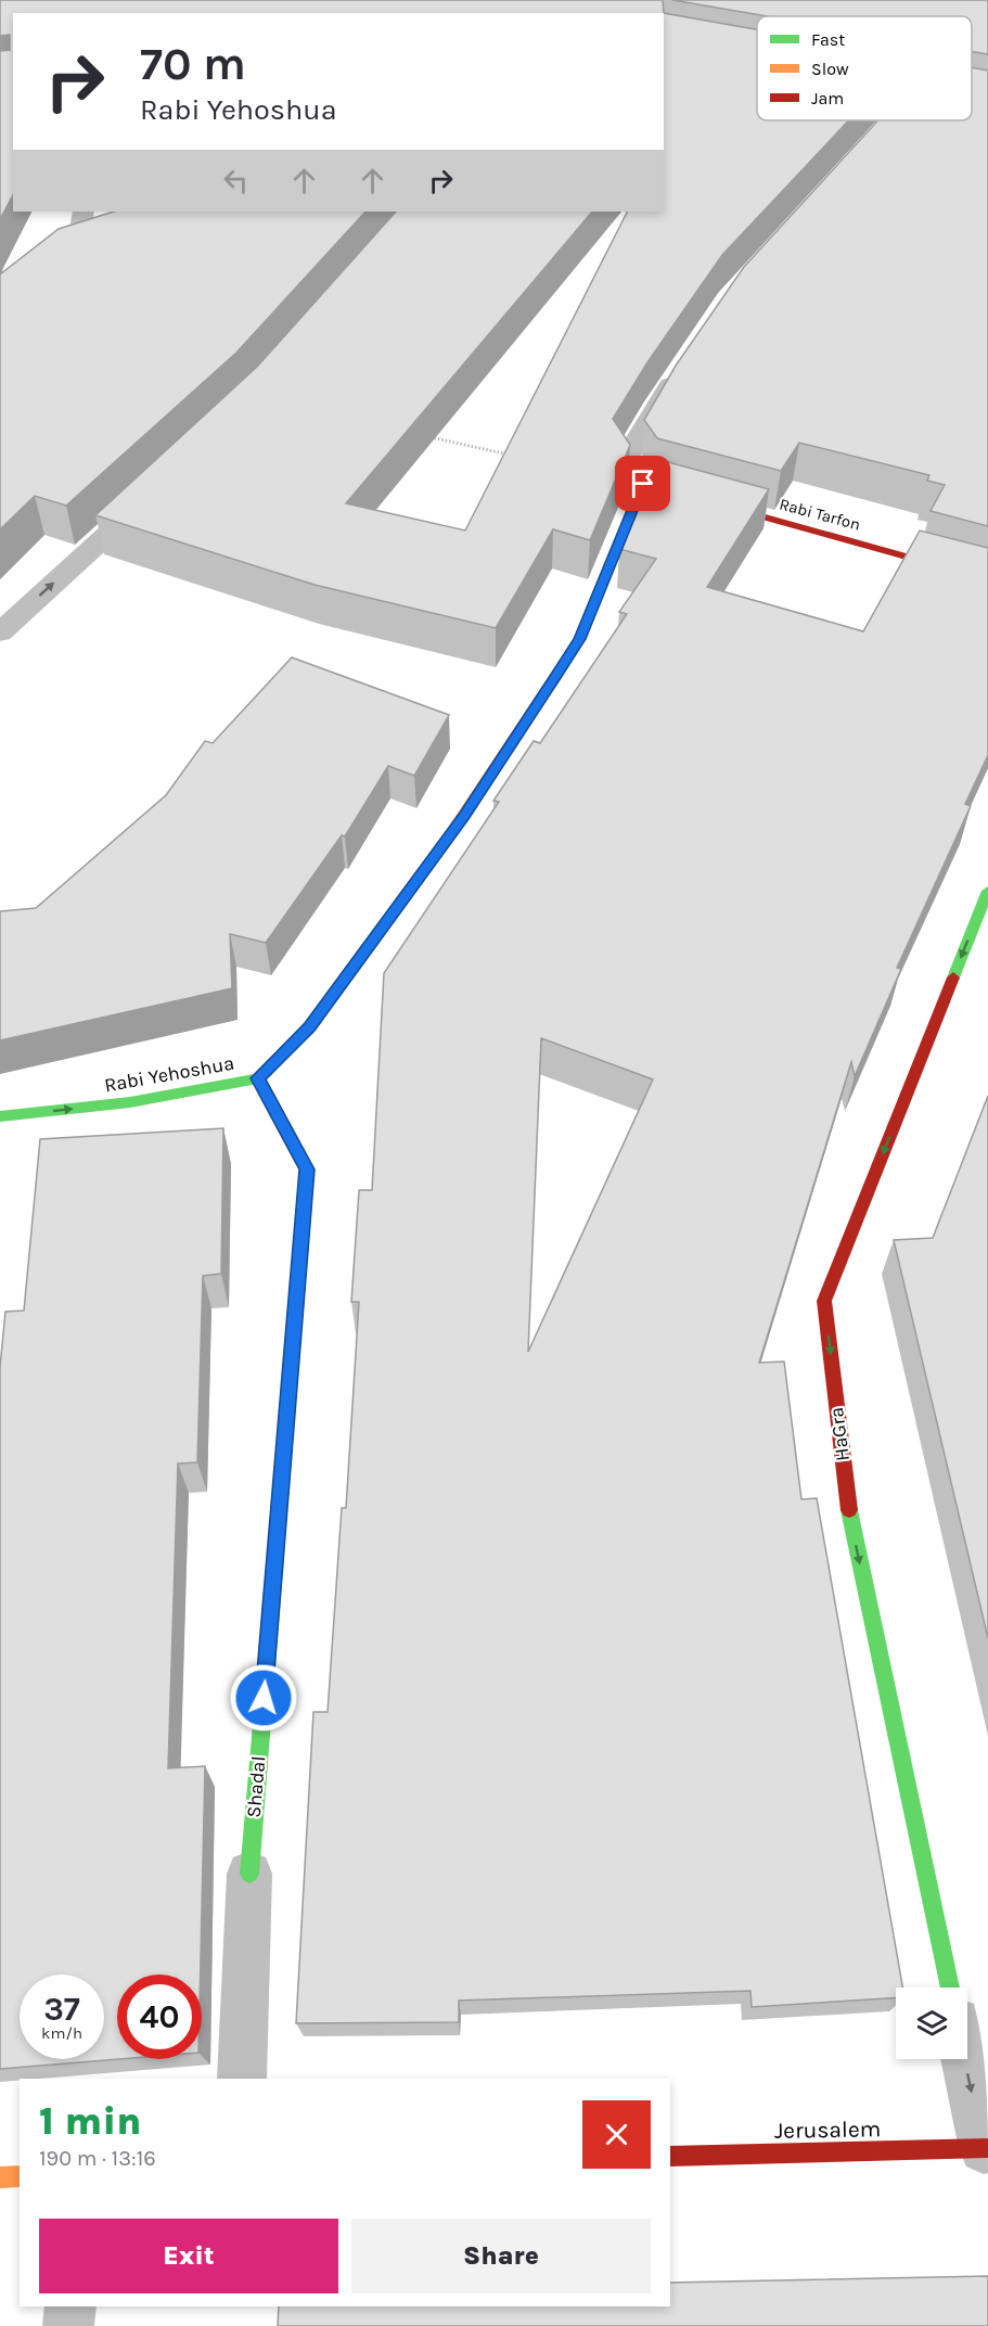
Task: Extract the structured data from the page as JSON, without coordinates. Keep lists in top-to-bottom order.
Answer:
{
  "streets": {
    "street": [
      "Rabi Tarfon",
      "Rabi Yehoshua",
      "HaGra",
      "Shadal",
      "Jerusalem"
    ]
  },
  "crossings": [
    ["Rabi Tarfon", "Rabi Yehoshua"],
    ["Rabi Yehoshua", "Shadal"]
  ],
  "one_way": ["HaGra"],
  "legend": ["Fast", "Slow", "Jam"],
  "page": {
    "turn": ["70 m", "Rabi Yehoshua"],
    "speed": "37 km/h",
    "limit": "40",
    "heading": ["1 min", "190 m · 13:16"],
    "buttons": ["Exit", "Share"]
  }
}
